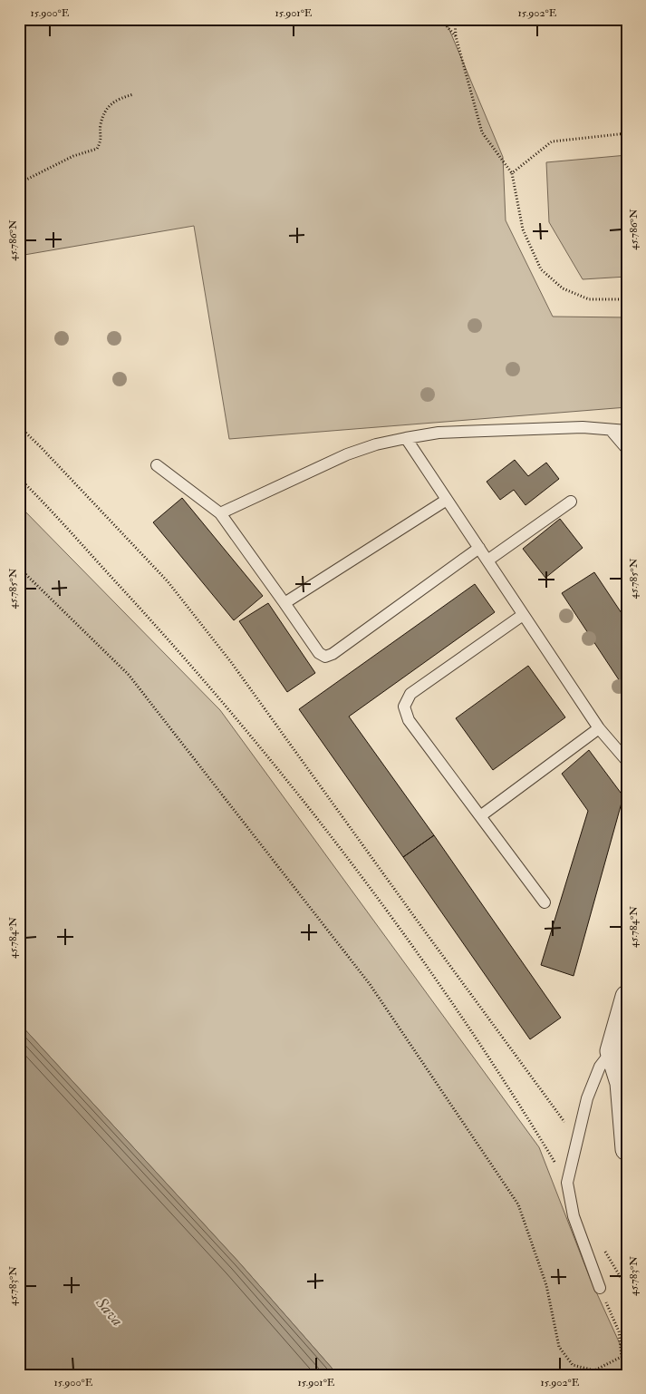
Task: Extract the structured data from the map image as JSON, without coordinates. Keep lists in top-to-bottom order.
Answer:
{
  "water": ["Sava"],
  "coordinates": [
    "15.900°E",
    "15.901°E",
    "15.902°E",
    "45.786°N",
    "45.785°N",
    "45.784°N",
    "45.783°N"
  ]
}
